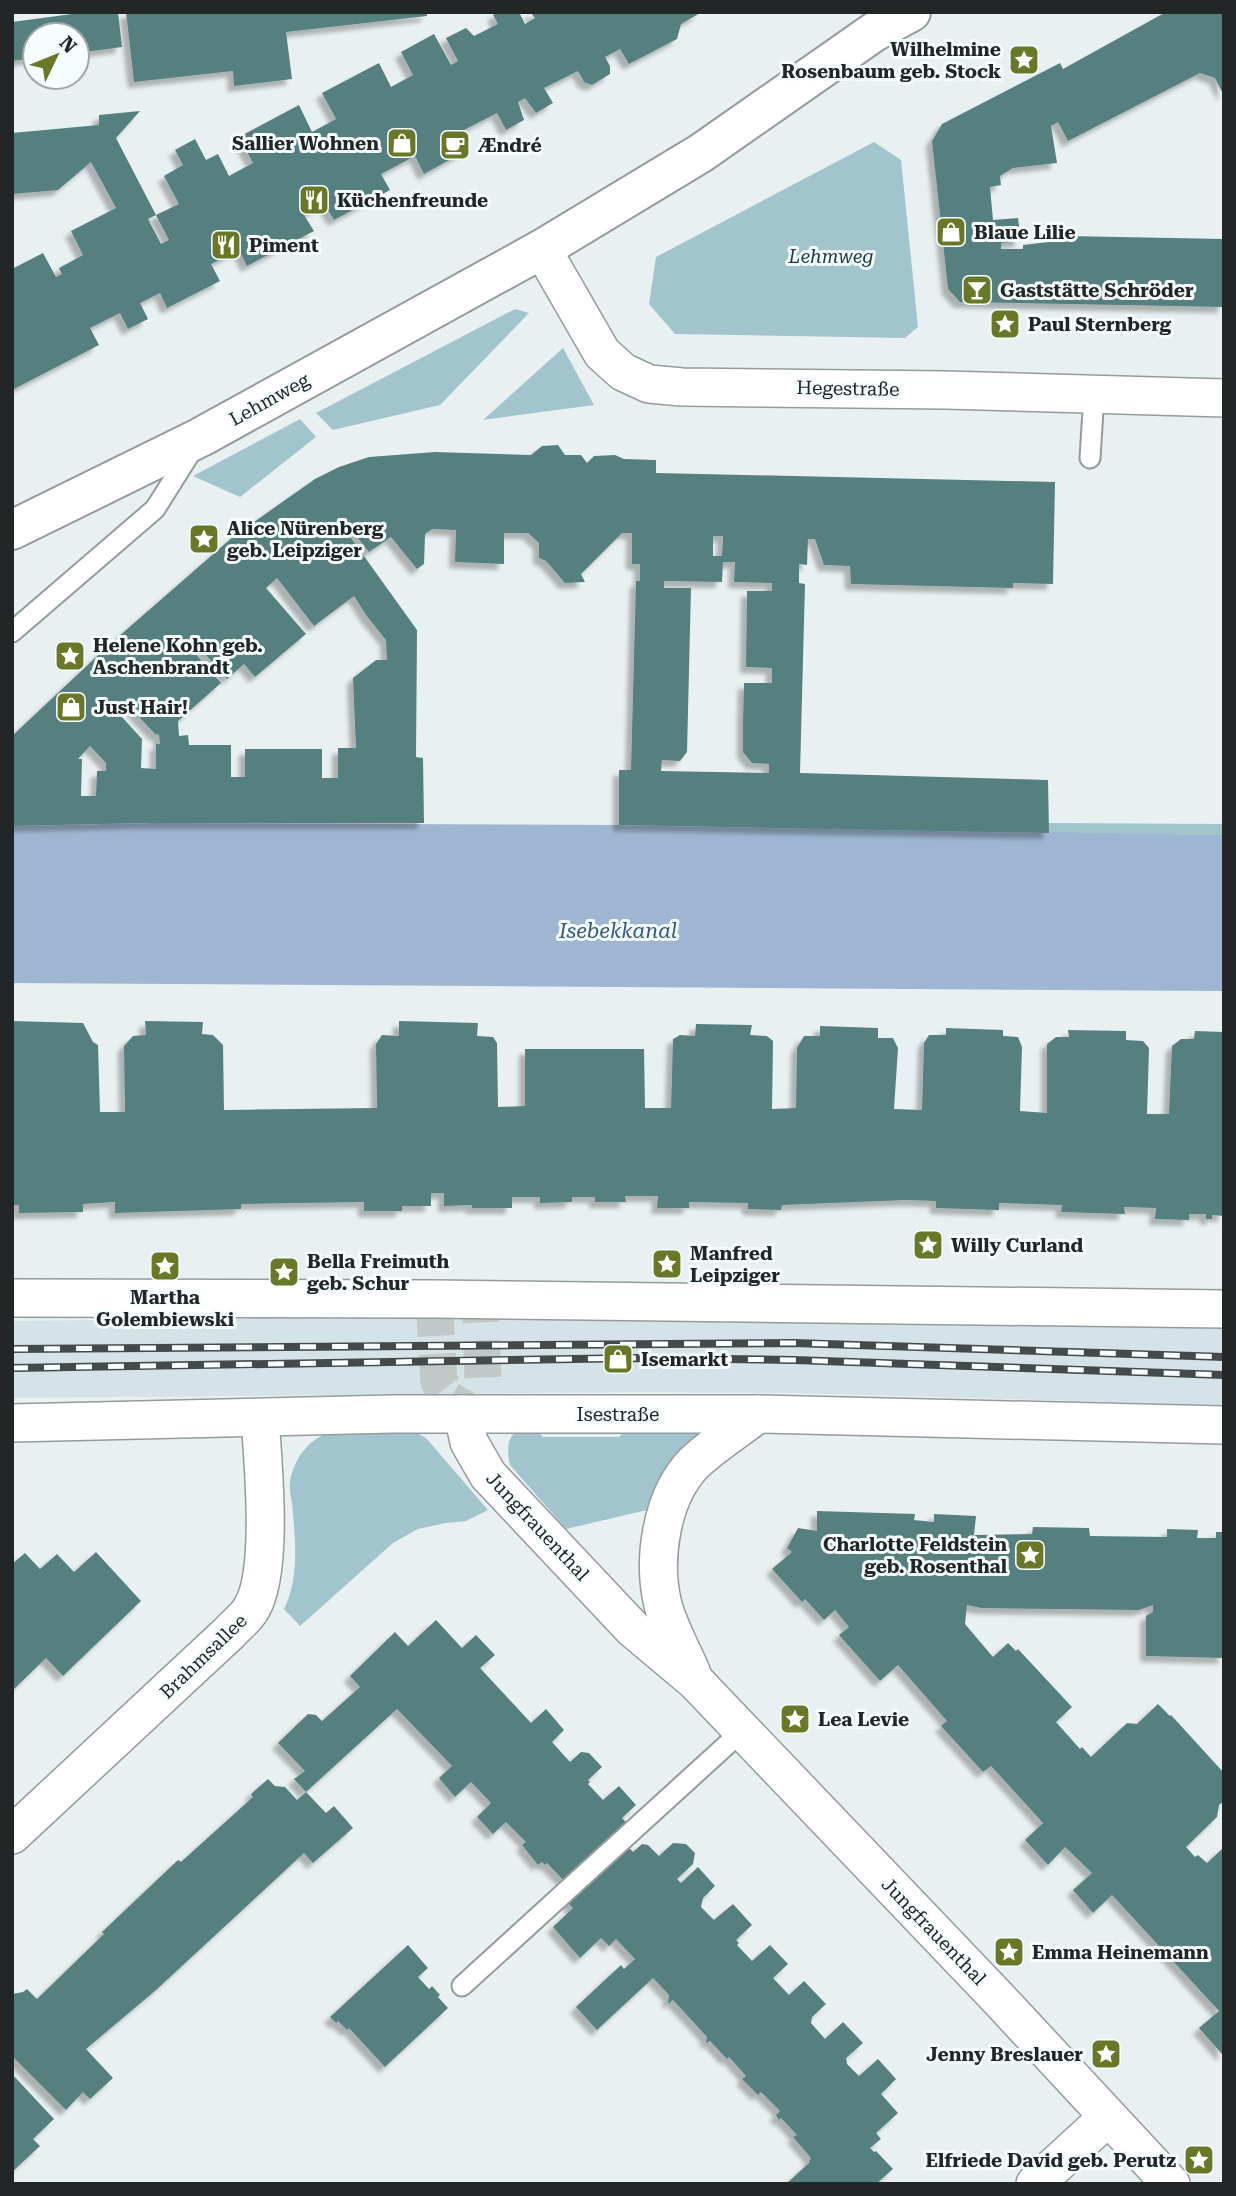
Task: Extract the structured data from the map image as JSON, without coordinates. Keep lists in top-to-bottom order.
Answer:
{
  "streets": {
    "street": [
      "Hegestraße",
      "Lehmweg",
      "Isestraße",
      "Jungfrauenthal",
      "Brahmsallee"
    ]
  },
  "crossings": [
    ["Hegestraße", "Lehmweg"],
    ["Isestraße", "Jungfrauenthal"],
    ["Isestraße", "Brahmsallee"]
  ],
  "water": ["Isebekkanal"],
  "parks": ["Lehmweg"],
  "places": {
    "place": [
      "Wilhelmine Rosenbaum geb. Stock",
      "Paul Sternberg",
      "Alice Nürenberg geb. Leipziger",
      "Helene Kohn geb. Aschenbrandt",
      "Willy Curland",
      "Manfred Leipziger",
      "Martha Golembiewski",
      "Bella Freimuth geb. Schur",
      "Charlotte Feldstein geb. Rosenthal",
      "Lea Levie",
      "Emma Heinemann",
      "Jenny Breslauer",
      "Elfriede David geb. Perutz"
    ],
    "shop": [
      "Sallier Wohnen",
      "Blaue Lilie",
      "Just Hair!",
      "Isemarkt"
    ],
    "cafe": ["Ændré"],
    "restaurant": ["Küchenfreunde", "Piment"],
    "bar": ["Gaststätte Schröder"]
  },
  "north": "top right"
}
